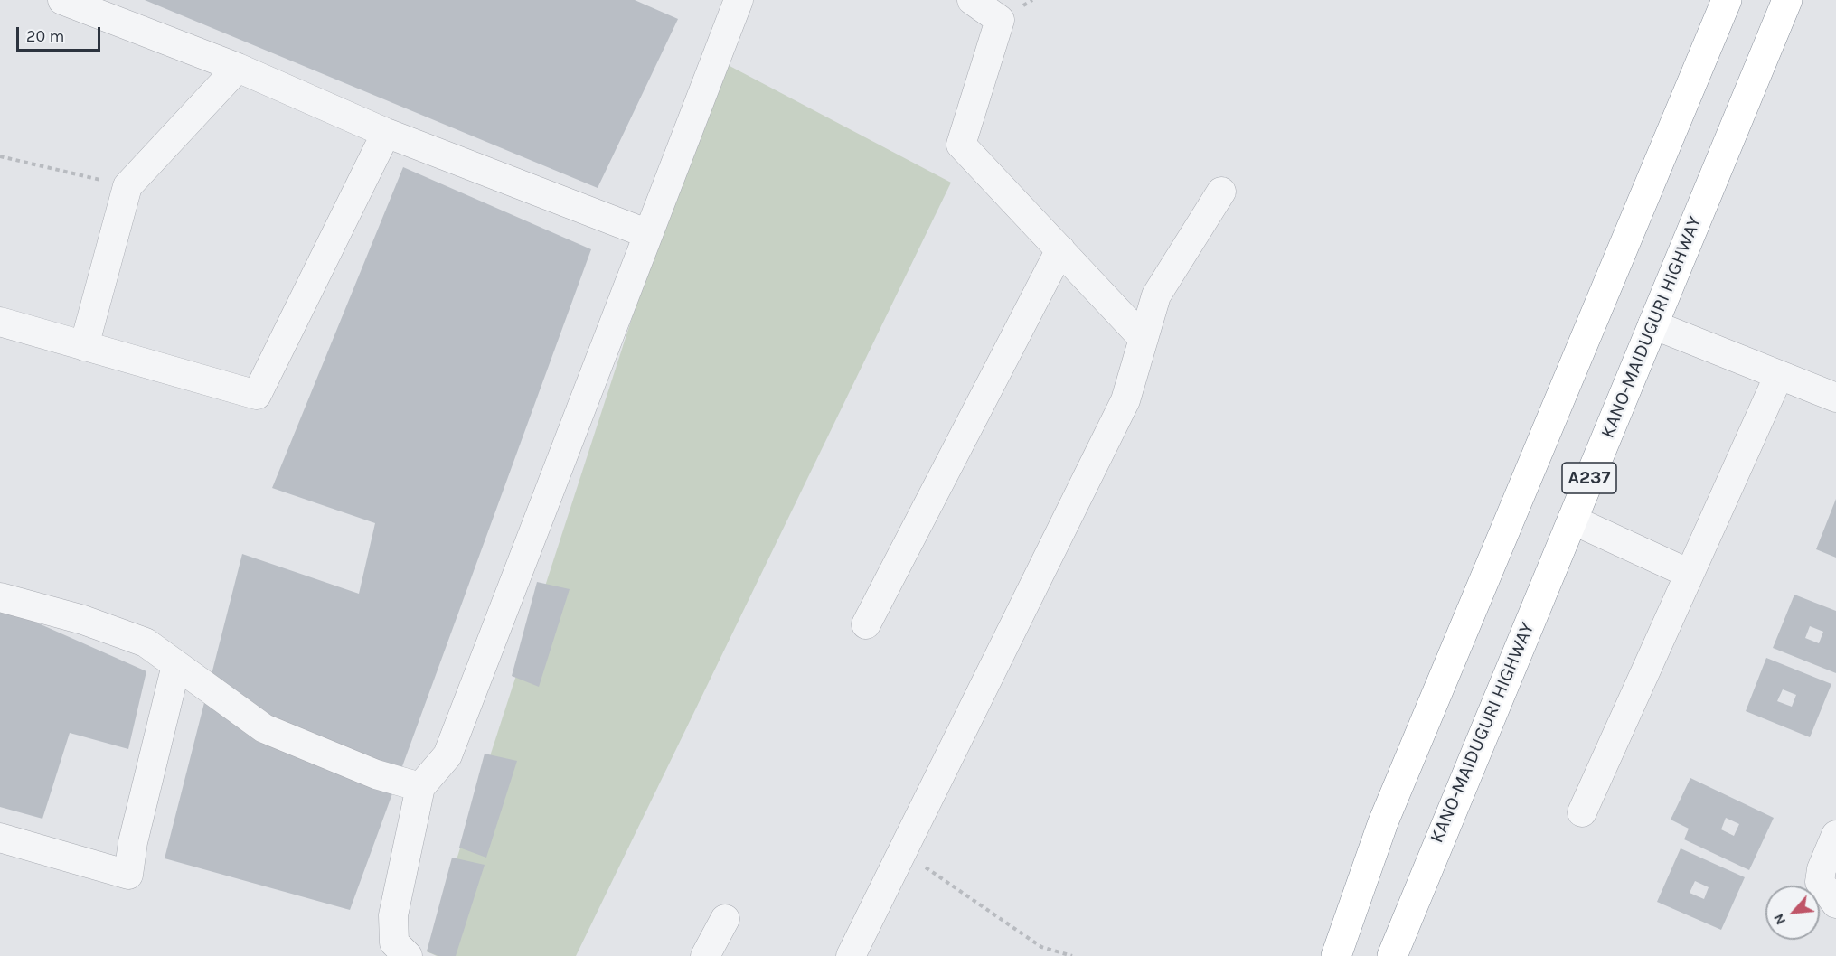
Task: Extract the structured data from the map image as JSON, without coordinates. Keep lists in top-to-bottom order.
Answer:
{
  "streets": {
    "highway": ["KANO-MAIDUGURI HIGHWAY", "A237"]
  },
  "scale_bar": "20 m",
  "north": "bottom left"
}
